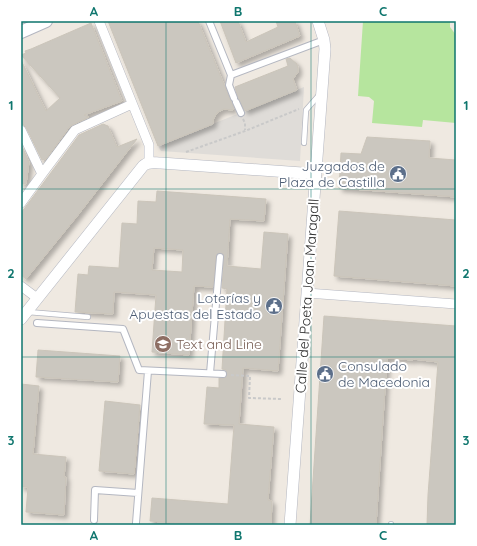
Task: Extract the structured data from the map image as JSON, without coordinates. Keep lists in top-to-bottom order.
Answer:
{
  "streets": {
    "street": ["Calle del Poeta Joan Maragall"]
  },
  "places": {
    "public building": ["Juzgados de Plaza de Castilla", "Loterías y Apuestas del Estado", "Consulado de Macedonia"],
    "school or university": ["Text and Line"]
  },
  "grid": {
    "columns": ["A", "B", "C"],
    "rows": ["1", "2", "3"]
  }
}
